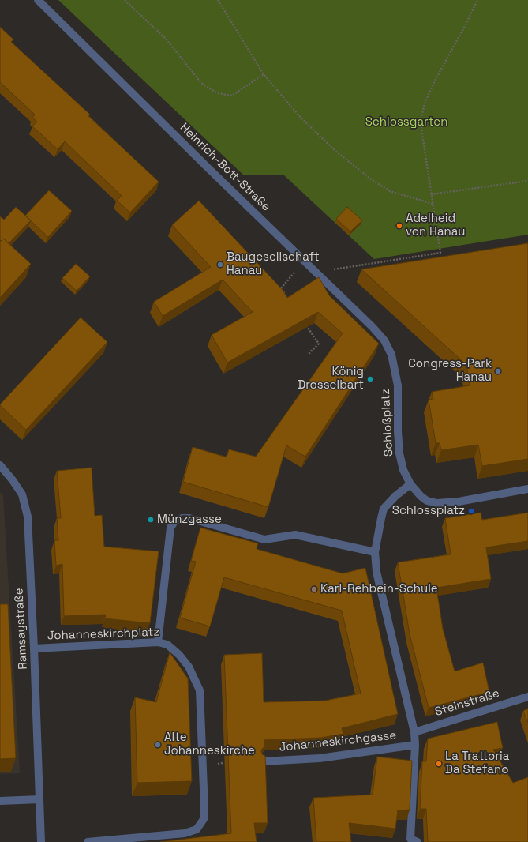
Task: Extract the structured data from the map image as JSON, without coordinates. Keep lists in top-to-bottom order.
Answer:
{
  "streets": {
    "street": [
      "Heinrich-Bott-Straße",
      "Schloßplatz",
      "Ramsaystraße",
      "Johanneskirchplatz",
      "Steinstraße",
      "Johanneskirchgasse"
    ]
  },
  "crossings": [
    ["Heinrich-Bott-Straße", "Schloßplatz"],
    ["Ramsaystraße", "Johanneskirchplatz"]
  ],
  "parks": ["Schlossgarten"],
  "places": [
    "Adelheid von Hanau",
    "Baugesellschaft Hanau",
    "Congress-Park Hanau",
    "König Drosselbart",
    "Schlossplatz",
    "Münzgasse",
    "Karl-Rehbein-Schule",
    "Alte Johanneskirche",
    "La Trattoria Da Stefano"
  ]
}
